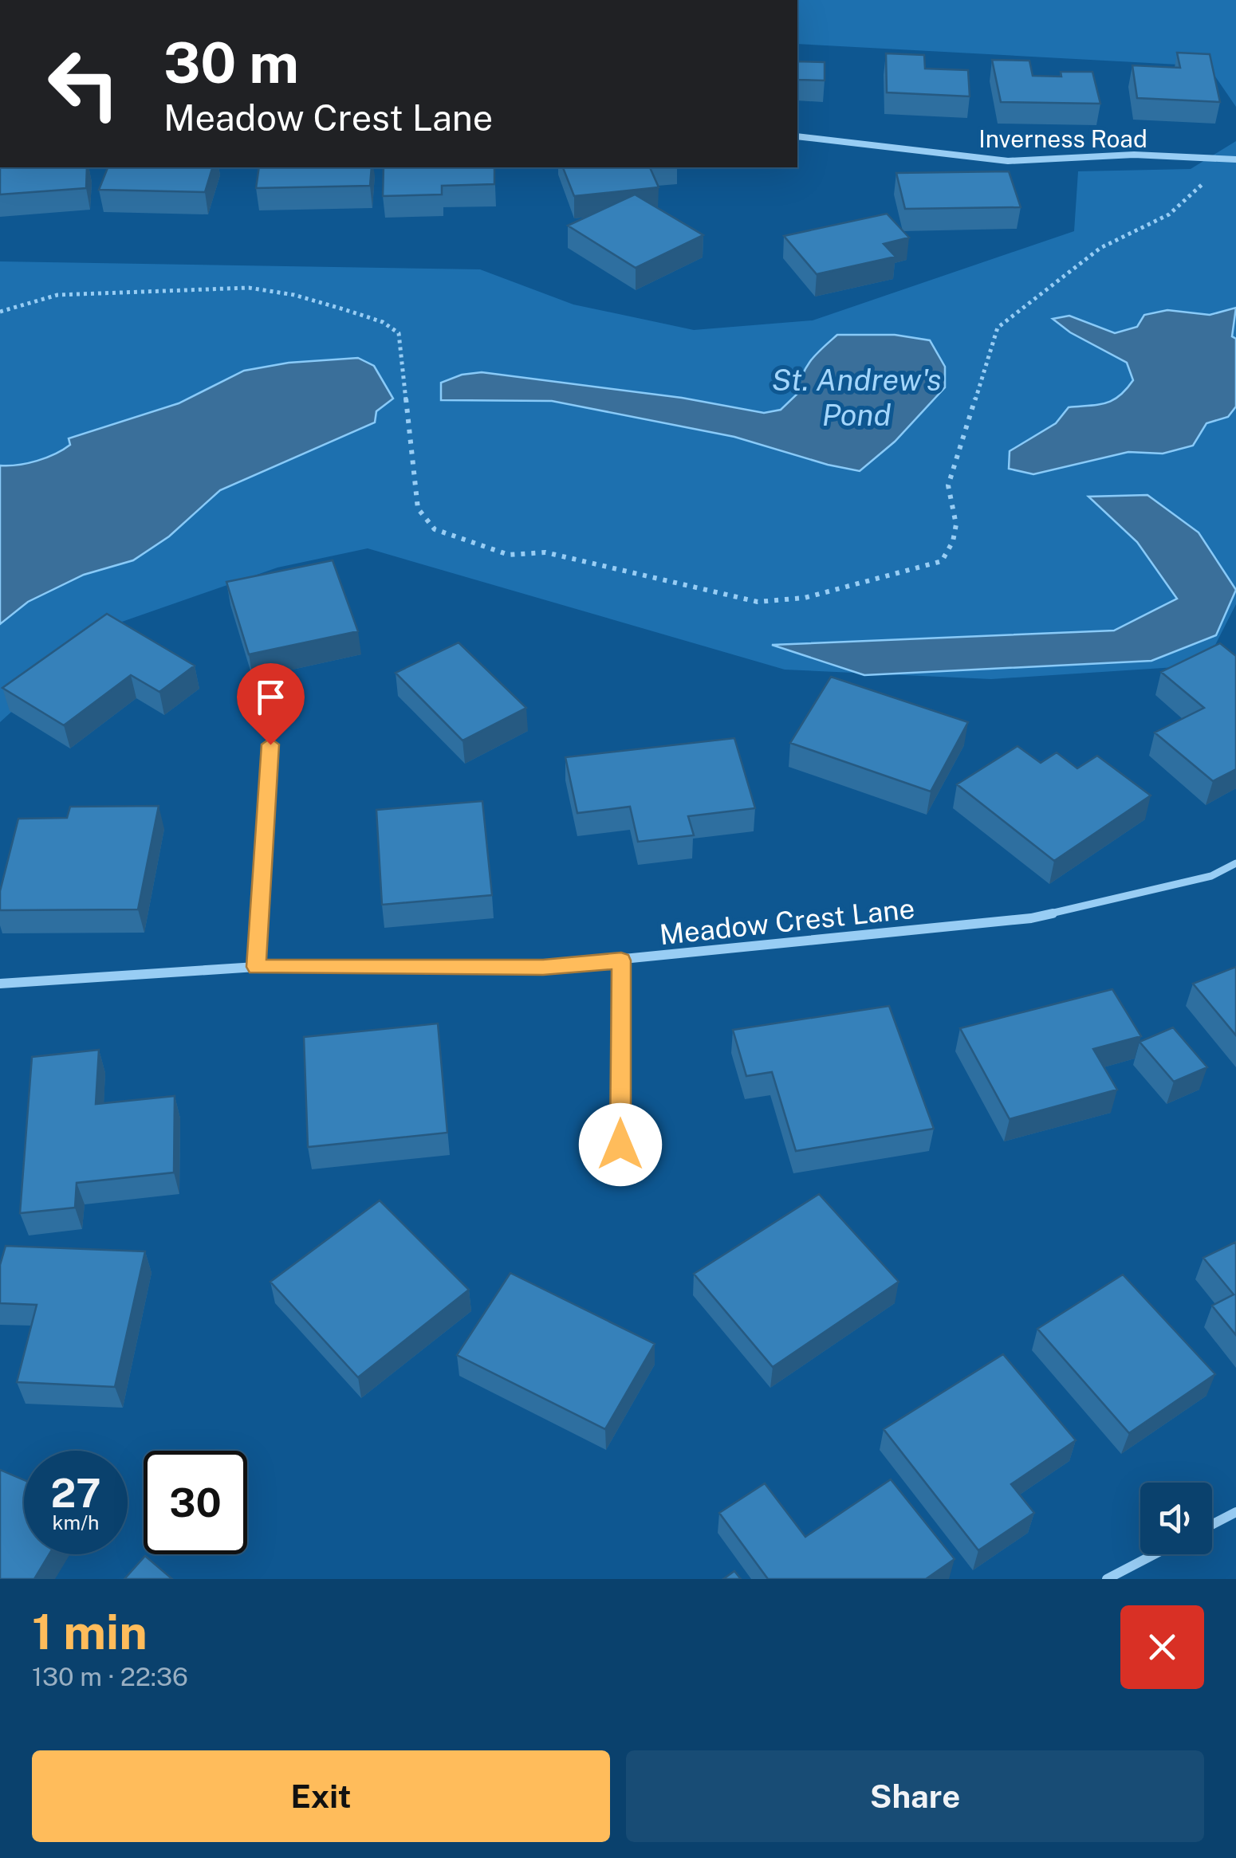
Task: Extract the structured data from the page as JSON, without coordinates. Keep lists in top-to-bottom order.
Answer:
{
  "streets": {
    "street": ["Inverness Road", "Meadow Crest Lane"]
  },
  "water": ["St. Andrew's Pond"],
  "page": {
    "turn": ["30 m", "Meadow Crest Lane"],
    "speed": "27 km/h",
    "limit": "30",
    "heading": ["1 min", "130 m · 22:36"],
    "buttons": ["Exit", "Share"]
  }
}
